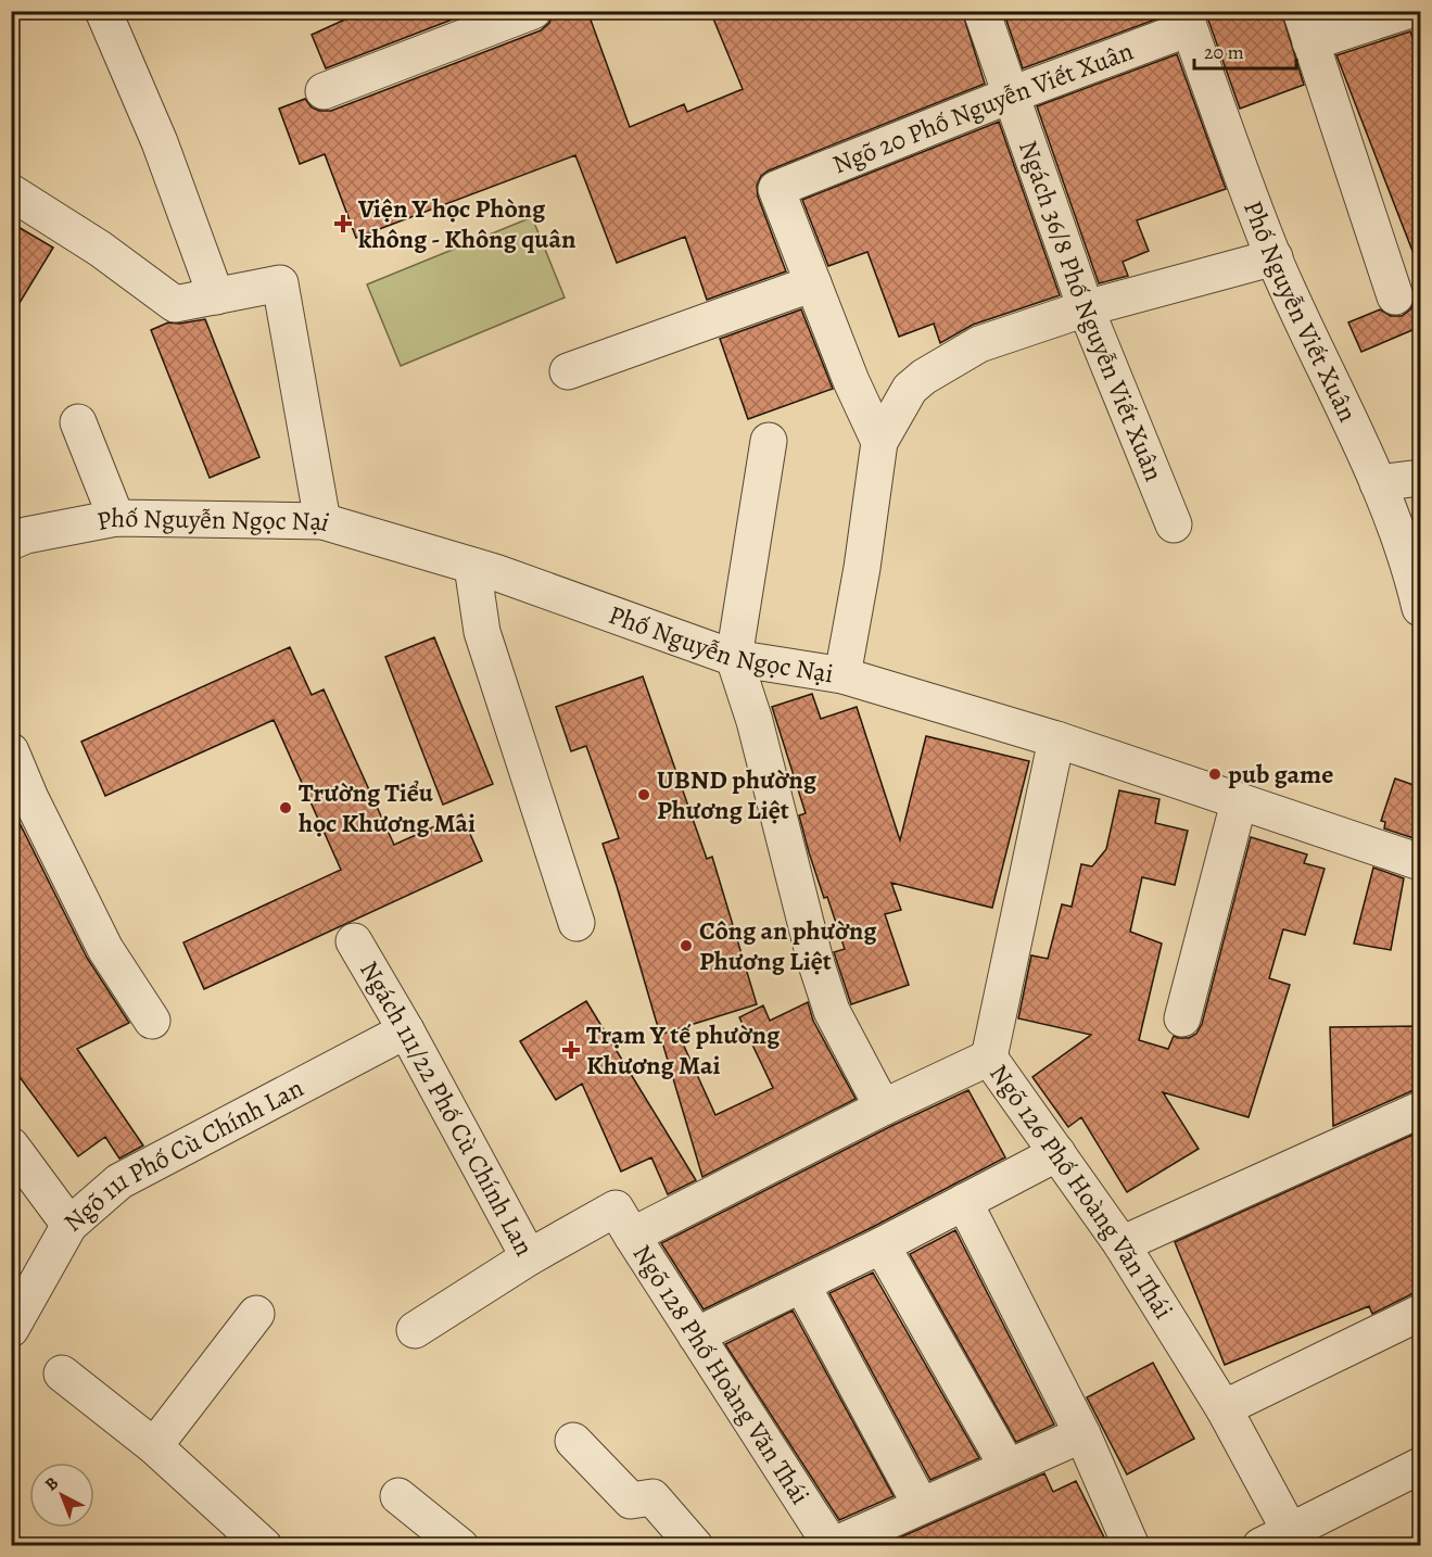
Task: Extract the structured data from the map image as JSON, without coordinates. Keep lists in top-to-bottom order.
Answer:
{
  "streets": {
    "street": [
      "Ngõ 20 Phố Nguyễn Viết Xuân",
      "Phố Nguyễn Viết Xuân",
      "Ngách 36/8 Phố Nguyễn Viết Xuân",
      "Phố Nguyễn Ngọc Nại",
      "Ngách 111/22 Phố Cù Chính Lan",
      "Ngõ 111 Phố Cù Chính Lan",
      "Ngõ 126 Phố Hoàng Văn Thái",
      "Ngõ 128 Phố Hoàng Văn Thái"
    ]
  },
  "crossings": [
    ["Ngõ 20 Phố Nguyễn Viết Xuân", "Phố Nguyễn Viết Xuân"],
    ["Ngõ 20 Phố Nguyễn Viết Xuân", "Ngách 36/8 Phố Nguyễn Viết Xuân"],
    ["Ngách 111/22 Phố Cù Chính Lan", "Ngõ 111 Phố Cù Chính Lan"],
    ["Ngách 111/22 Phố Cù Chính Lan", "Ngõ 126 Phố Hoàng Văn Thái"],
    ["Ngách 111/22 Phố Cù Chính Lan", "Ngõ 128 Phố Hoàng Văn Thái"],
    ["Ngõ 126 Phố Hoàng Văn Thái", "Ngõ 128 Phố Hoàng Văn Thái"]
  ],
  "places": {
    "health": ["Viện Y học Phòng không - Không quân", "Trạm Y tế phường Khương Mai"],
    "other": [
      "pub game",
      "UBND phường Phương Liệt",
      "Trường Tiểu học Khương Mai",
      "Công an phường Phương Liệt"
    ]
  },
  "scale_bar": "20 m",
  "north": "top left"
}
